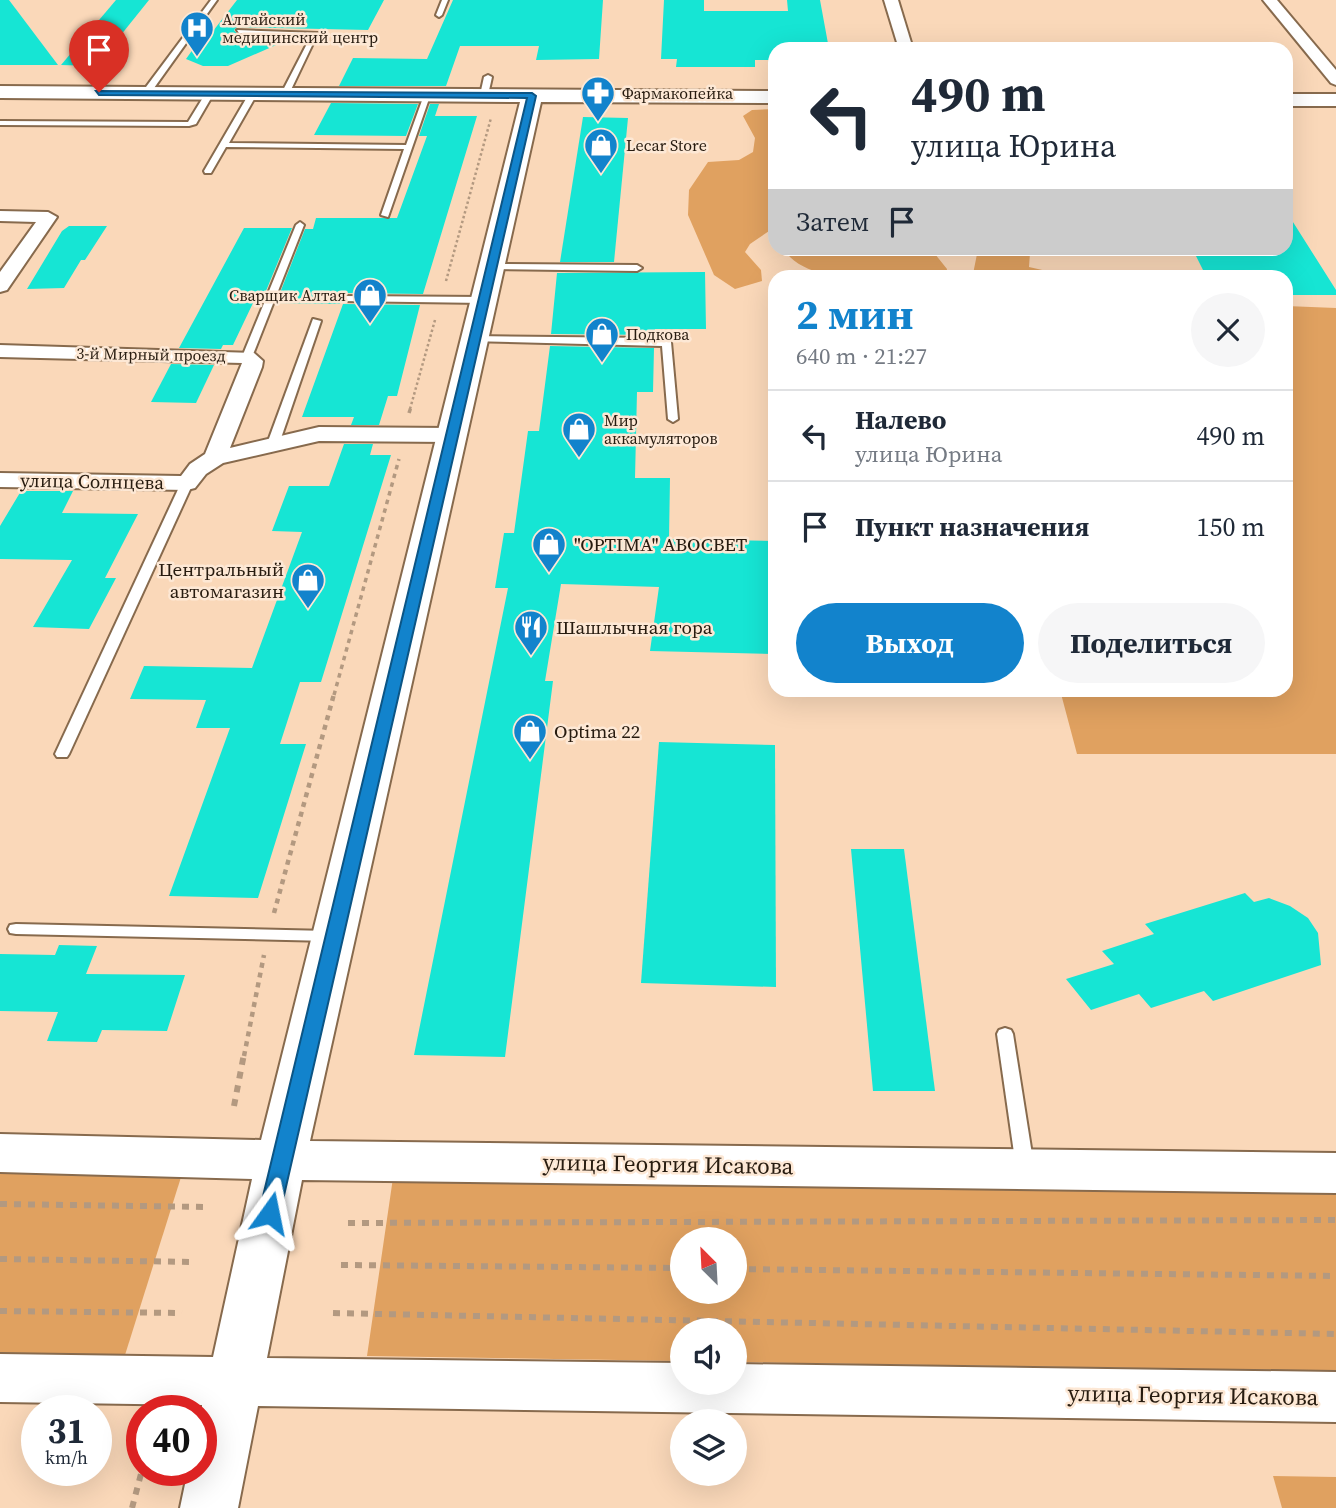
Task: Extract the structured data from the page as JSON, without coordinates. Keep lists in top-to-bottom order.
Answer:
{
  "streets": {
    "street": ["3-й Мирный проезд", "улица Солнцева", "улица Георгия Исакова"]
  },
  "crossings": [
    ["3-й Мирный проезд", "улица Солнцева"]
  ],
  "places": {
    "hospital": ["Алтайский медицинский центр"],
    "pharmacy": ["Фармакопейка"],
    "shop": [
      "Lecar Store",
      "Сварщик Алтая",
      "Подкова",
      "Мир аккамуляторов",
      "\"OPTIMA\" АВОСВЕТ",
      "Центральный автомагазин",
      "Optima 22"
    ],
    "restaurant": ["Шашлычная гора"]
  },
  "north": "top left",
  "page": {
    "turn": ["490 m", "улица Юрина"],
    "then": "Затем",
    "heading": ["2 мин", "640 m · 21:27"],
    "list": [
      {
        "name": "Налево",
        "note": "улица Юрина",
        "value": "490 m"
      },
      {
        "name": "Пункт назначения",
        "value": "150 m"
      }
    ],
    "buttons": ["Выход", "Поделиться"],
    "speed": "31 km/h",
    "limit": "40"
  }
}
